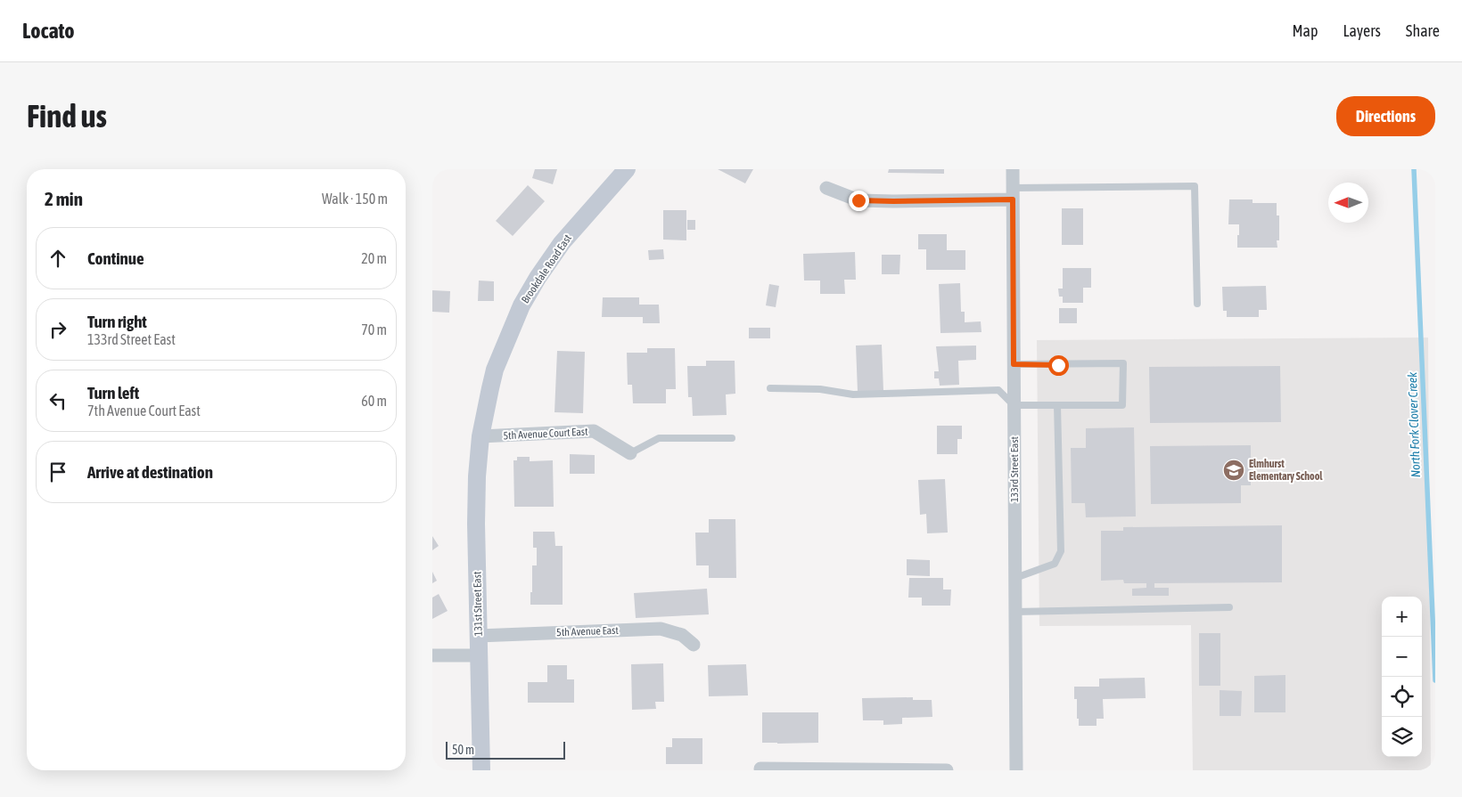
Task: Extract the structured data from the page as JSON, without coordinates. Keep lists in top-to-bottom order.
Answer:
{
  "streets": {
    "main road": ["Brookdale Road East", "131st Street East"],
    "street": ["5th Avenue Court East", "133rd Street East", "5th Avenue East"]
  },
  "crossings": [
    ["Brookdale Road East", "5th Avenue Court East"],
    ["Brookdale Road East", "131st Street East"],
    ["5th Avenue Court East", "131st Street East"],
    ["131st Street East", "5th Avenue East"]
  ],
  "water": ["North Fork Clover Creek"],
  "places": {
    "school or university": ["Elmhurst Elementary School"]
  },
  "scale_bar": "50 m",
  "north": "left",
  "page": {
    "header": "Locato",
    "nav": ["Map", "Layers", "Share"],
    "buttons": "Directions",
    "title": "Find us",
    "heading": ["2 min", "Walk · 150 m"],
    "list": [
      ["Continue", "20 m"],
      ["Turn right", "133rd Street East", "70 m"],
      ["Turn left", "7th Avenue Court East", "60 m"],
      "Arrive at destination"
    ],
    "map_buttons": ["+", "−"],
    "scale": "50 m"
  }
}
